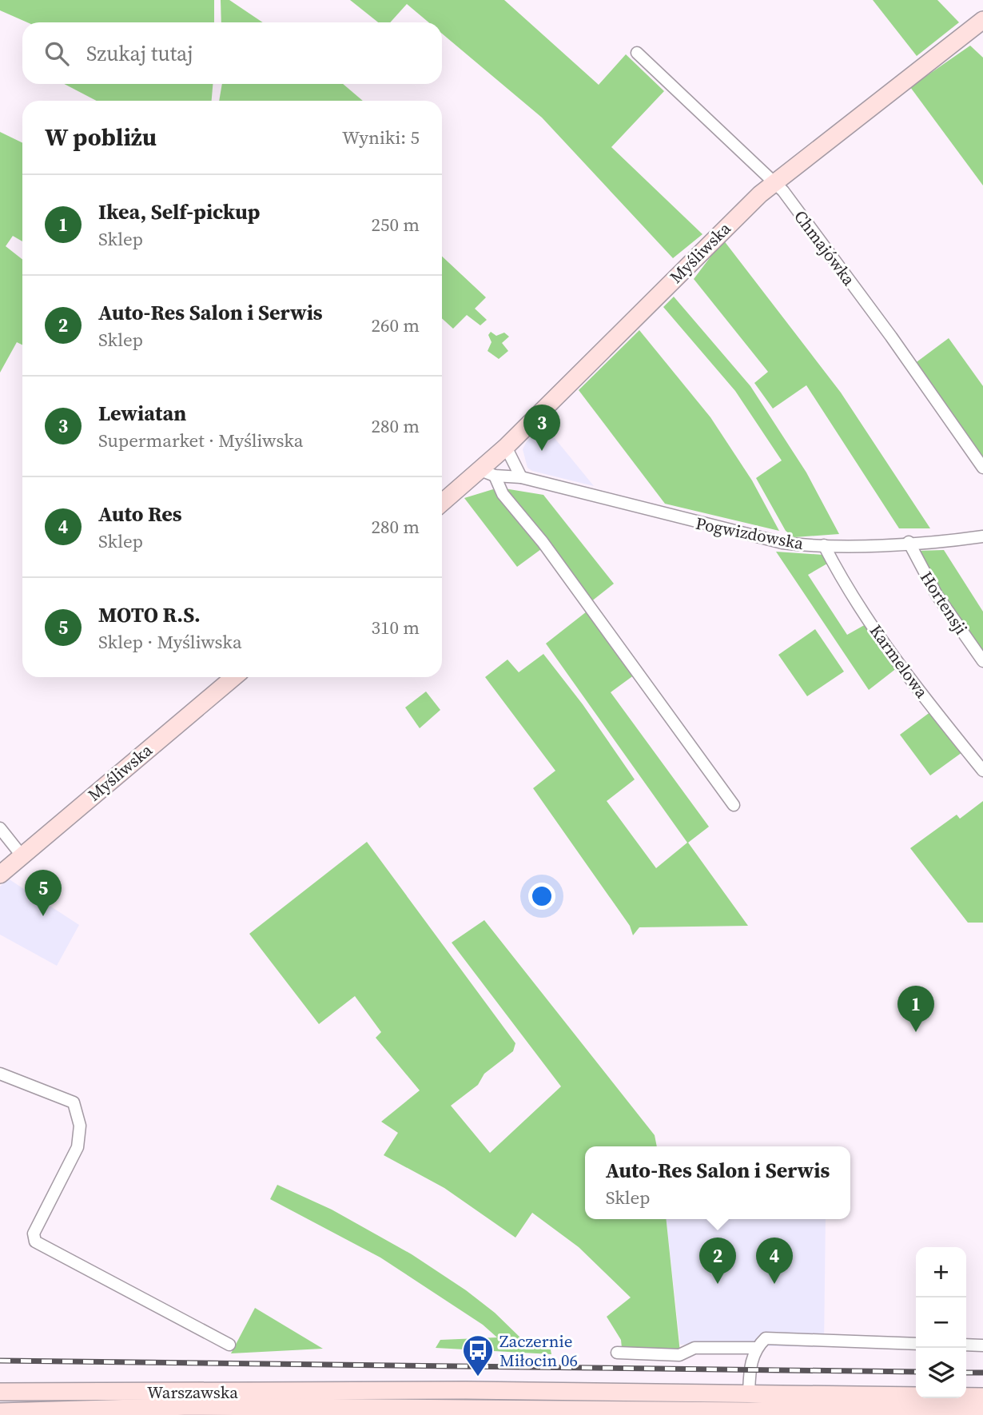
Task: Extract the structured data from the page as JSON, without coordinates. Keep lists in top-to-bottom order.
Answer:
{
  "streets": {
    "main road": ["Myśliwska", "Warszawska"],
    "street": [
      "Chmajówka",
      "Pogwizdowska",
      "Hortensji",
      "Karmelowa"
    ]
  },
  "crossings": [
    ["Chmajówka", "Myśliwska"],
    ["Myśliwska", "Pogwizdowska"],
    ["Pogwizdowska", "Hortensji"],
    ["Pogwizdowska", "Karmelowa"]
  ],
  "places": {
    "bus stop": ["Zaczernie Miłocin 06"]
  },
  "page": {
    "search": "Szukaj tutaj",
    "heading": ["W pobliżu", "Wyniki: 5"],
    "list": [
      {
        "mark": "1",
        "name": "Ikea, Self-pickup",
        "note": "Sklep",
        "value": "250 m"
      },
      {
        "mark": "2",
        "name": "Auto-Res Salon i Serwis",
        "note": "Sklep",
        "value": "260 m"
      },
      {
        "mark": "3",
        "name": "Lewiatan",
        "note": "Supermarket · Myśliwska",
        "value": "280 m"
      },
      {
        "mark": "4",
        "name": "Auto Res",
        "note": "Sklep",
        "value": "280 m"
      },
      {
        "mark": "5",
        "name": "MOTO R.S.",
        "note": "Sklep · Myśliwska",
        "value": "310 m"
      }
    ],
    "pins": [
      "3",
      "5",
      "1",
      "2",
      "4"
    ],
    "popup": ["Auto-Res Salon i Serwis", "Sklep"],
    "map_buttons": ["+", "−"]
  }
}
